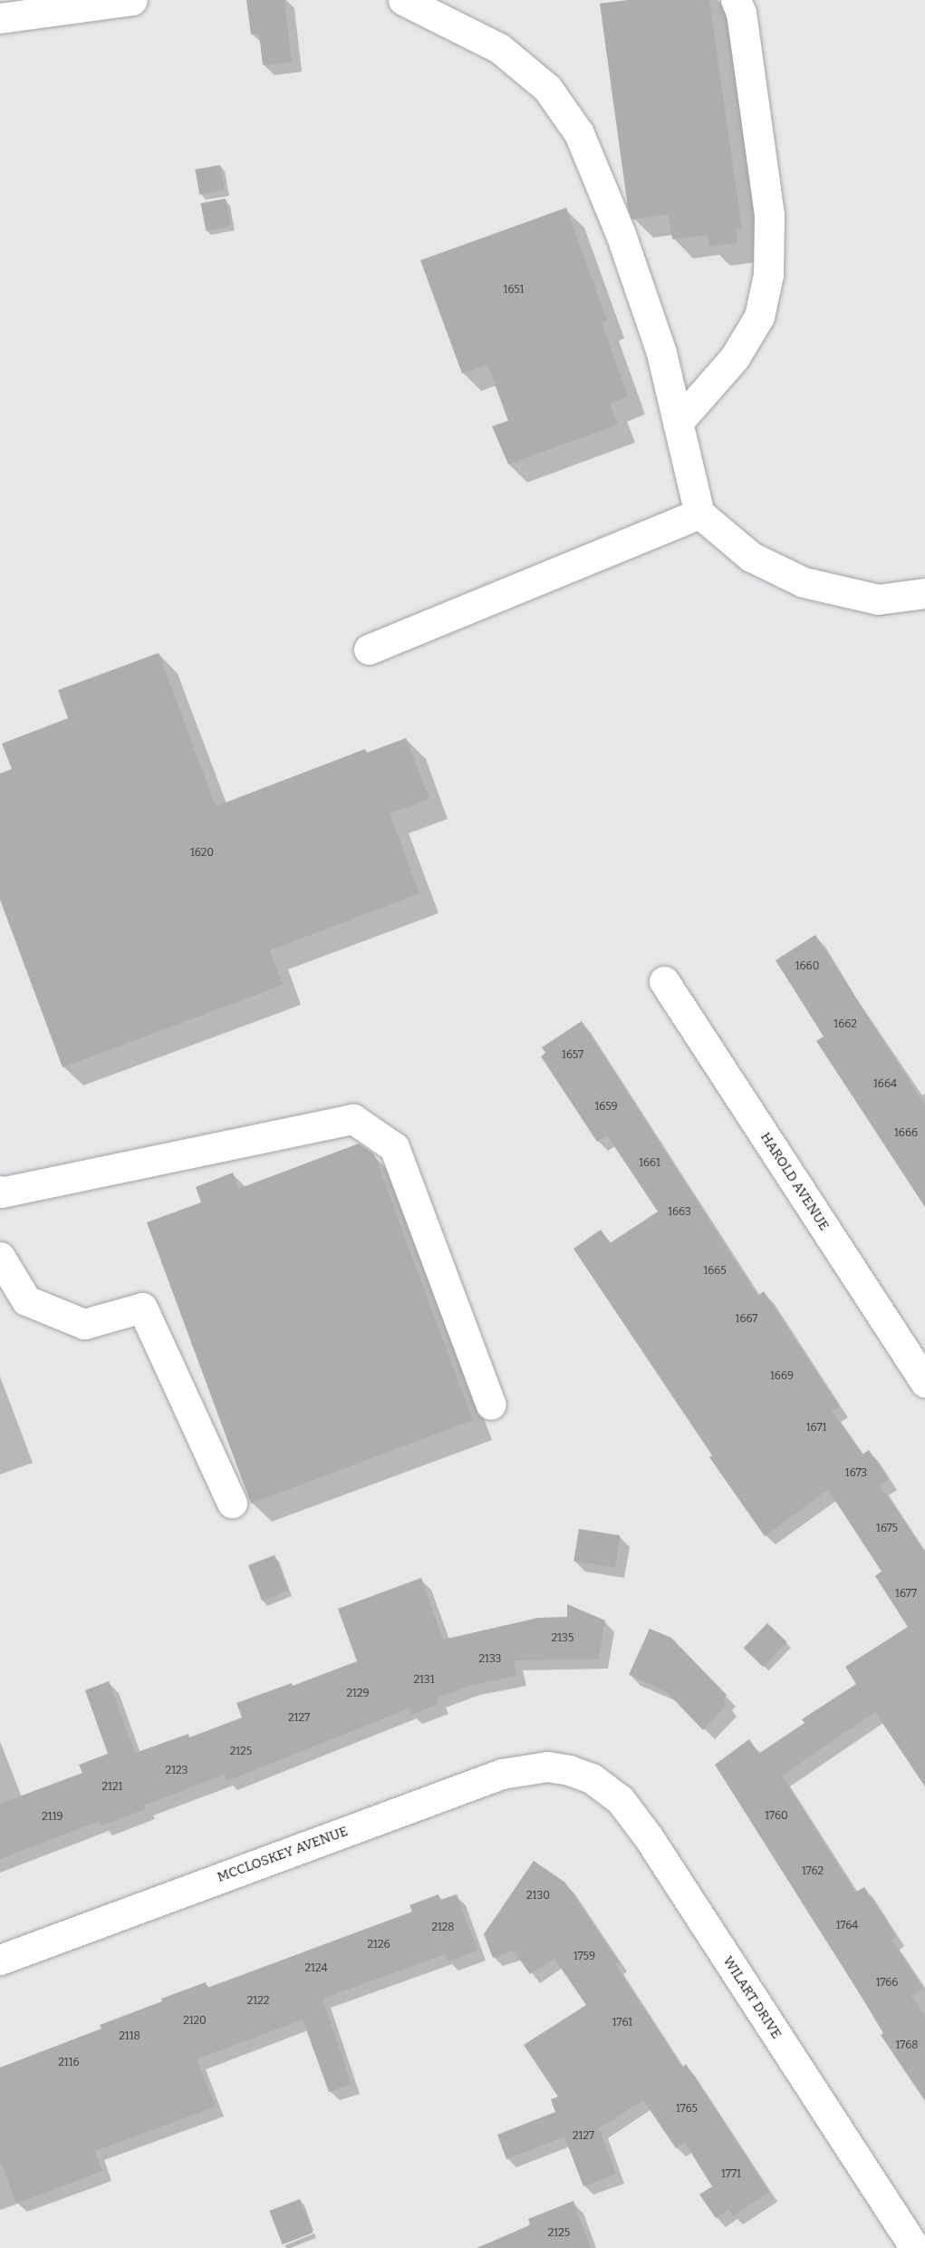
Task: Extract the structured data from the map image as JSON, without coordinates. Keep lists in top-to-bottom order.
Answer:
{
  "streets": {
    "street": ["HAROLD AVENUE", "MCCLOSKEY AVENUE", "WILART DRIVE"]
  },
  "crossings": [
    ["MCCLOSKEY AVENUE", "WILART DRIVE"]
  ],
  "house_numbers": [
    "1651",
    "1620",
    "1660",
    "1662",
    "1657",
    "1664",
    "1659",
    "1666",
    "1661",
    "1663",
    "1665",
    "1667",
    "1669",
    "1671",
    "1673",
    "1675",
    "1677",
    "2135",
    "2133",
    "2131",
    "2129",
    "2127",
    "2125",
    "2123",
    "2121",
    "1760",
    "2119",
    "1762",
    "2130",
    "1764",
    "2128",
    "2126",
    "1759",
    "2124",
    "1766",
    "2122",
    "2120",
    "1761",
    "2118",
    "1768",
    "2116",
    "1765",
    "2127",
    "1771",
    "2125"
  ]
}
